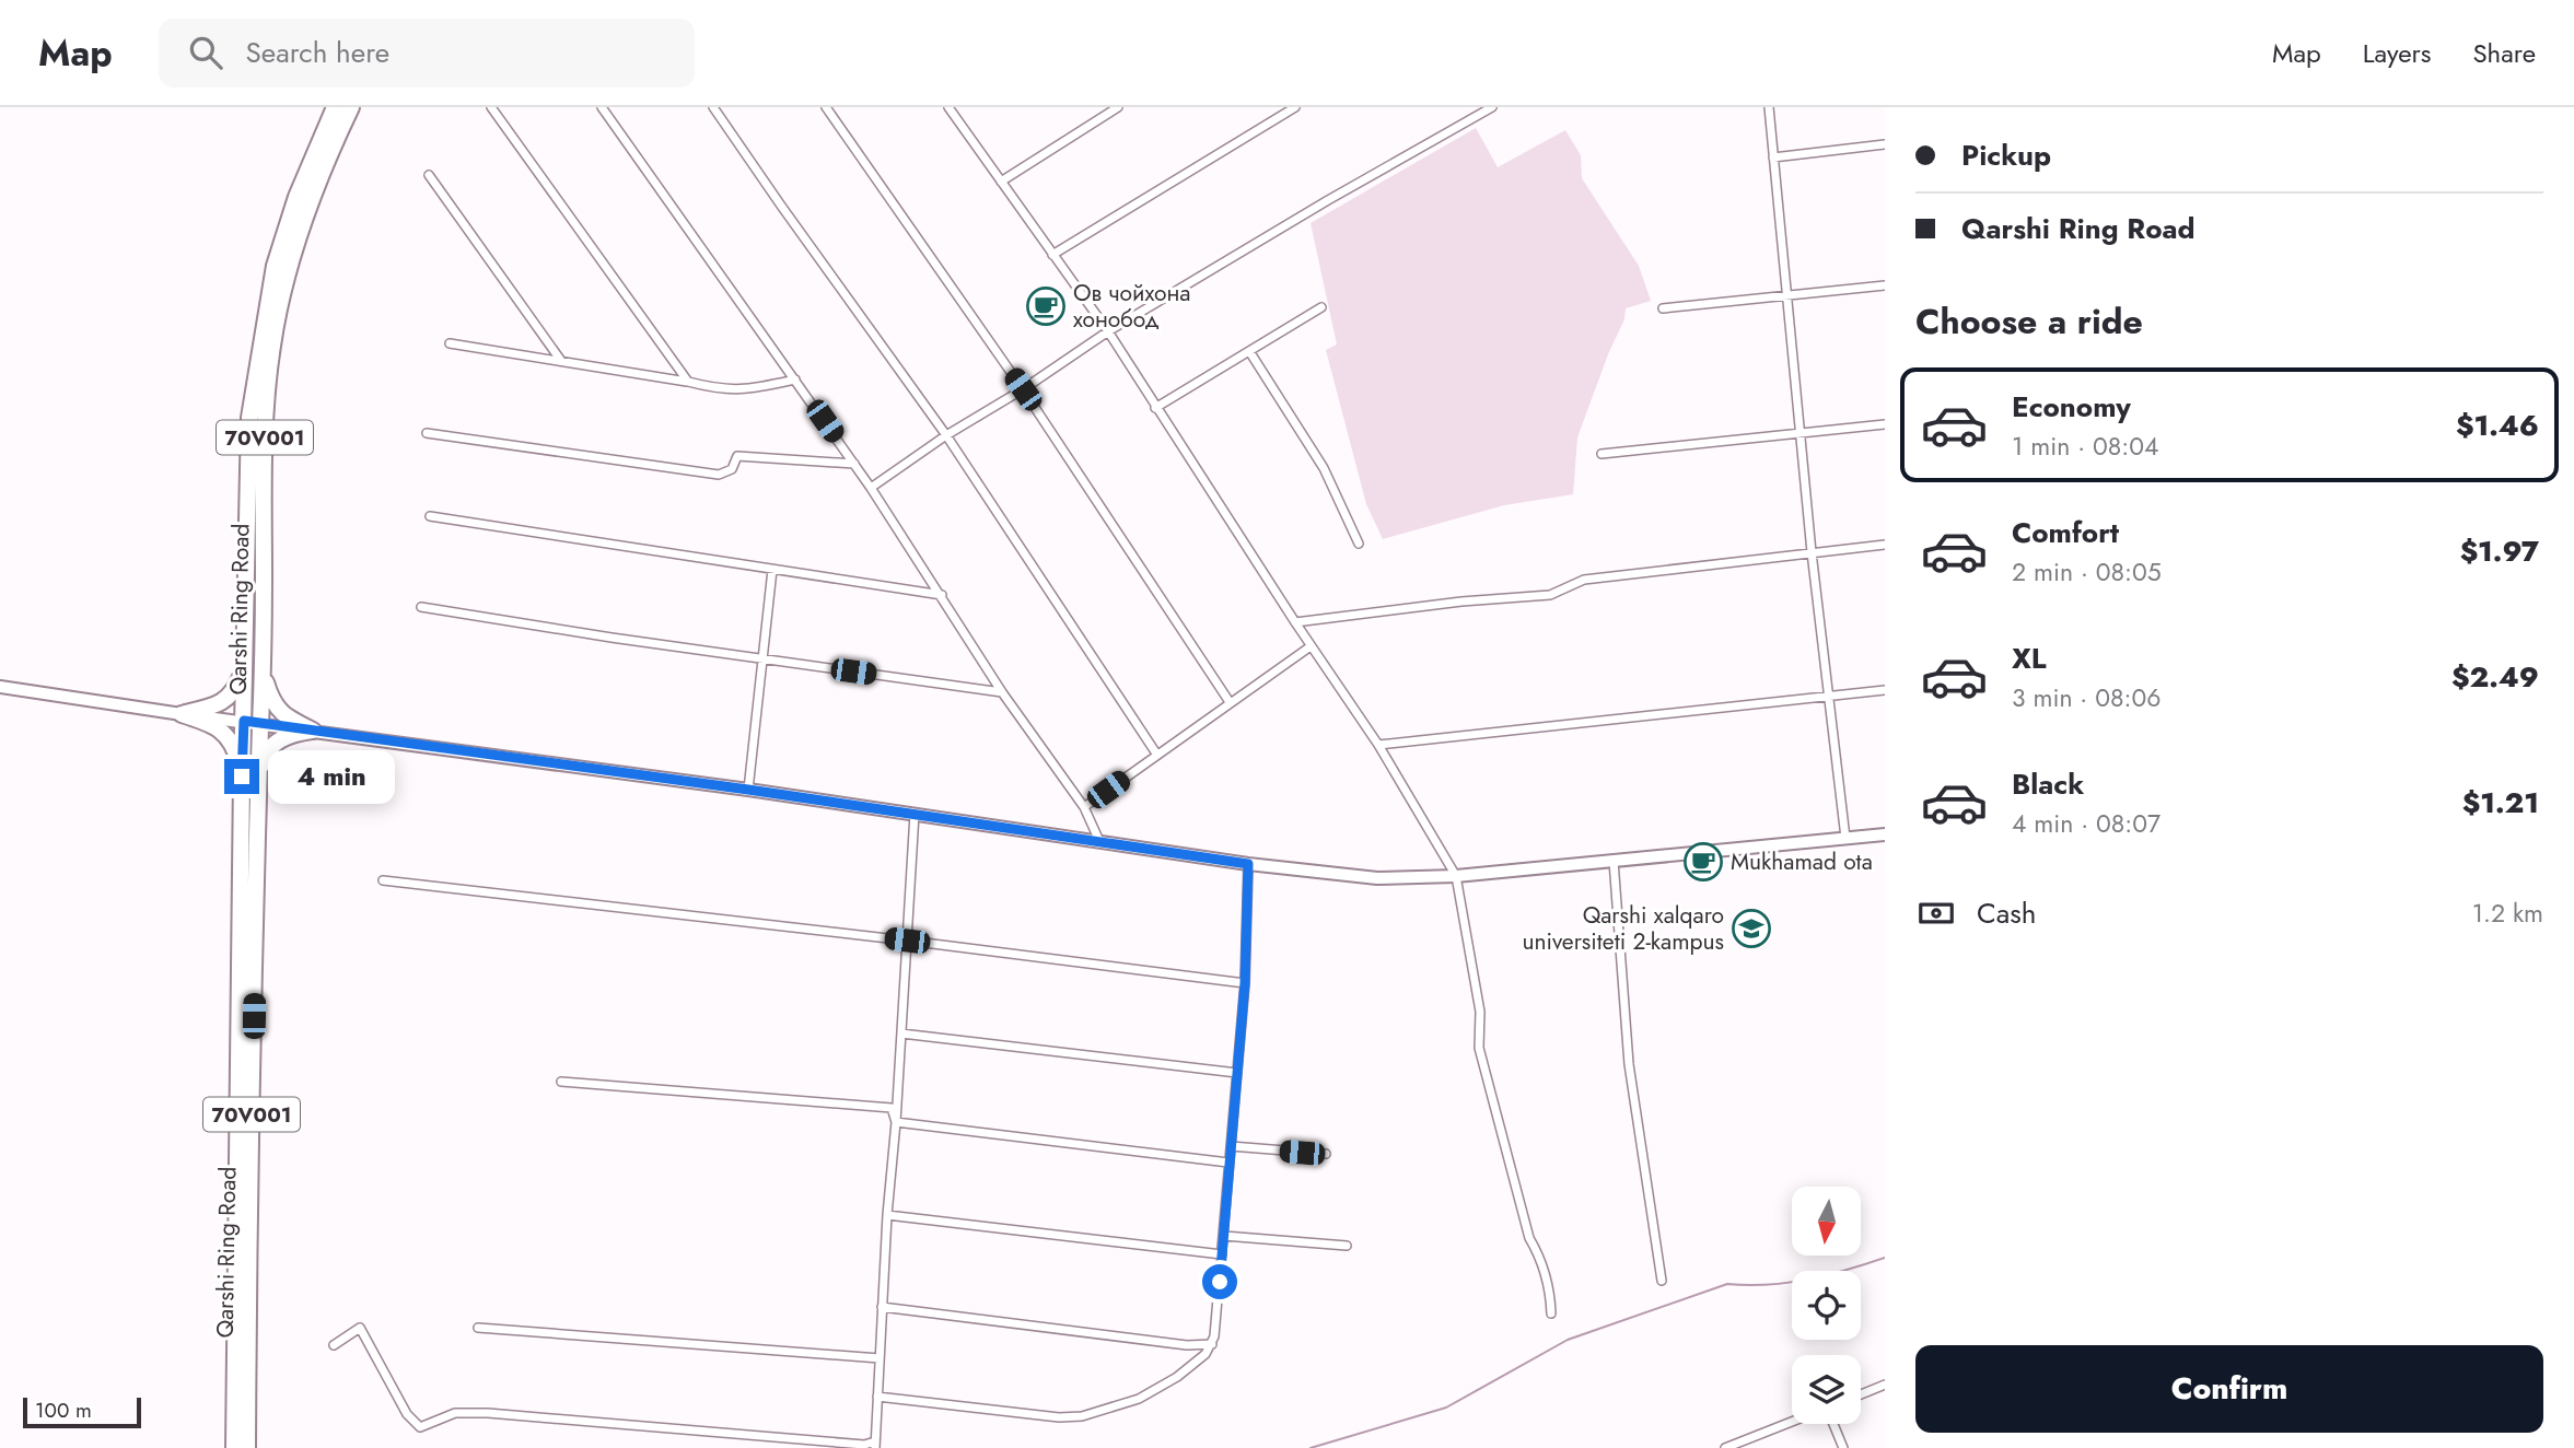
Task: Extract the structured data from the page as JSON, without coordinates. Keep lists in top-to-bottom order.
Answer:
{
  "streets": {
    "highway": ["70V001", "Qarshi Ring Road"]
  },
  "places": {
    "cafe": ["Ов чойхона хонобод", "Mukhamad ota"],
    "school or university": ["Qarshi xalqaro universiteti 2-kampus"]
  },
  "scale_bar": "100 m",
  "north": "bottom",
  "page": {
    "header": "Map",
    "search": "Search here",
    "nav": ["Map", "Layers", "Share"],
    "banner": ["Pickup", "Qarshi Ring Road"],
    "heading": "Choose a ride",
    "list": [
      {
        "name": "Economy",
        "note": "1 min · 08:04",
        "value": "$1.46"
      },
      {
        "name": "Comfort",
        "note": "2 min · 08:05",
        "value": "$1.97"
      },
      {
        "name": "XL",
        "note": "3 min · 08:06",
        "value": "$2.49"
      },
      {
        "name": "Black",
        "note": "4 min · 08:07",
        "value": "$1.21"
      }
    ],
    "bubble": "4 min",
    "pay": ["Cash", "1.2 km"],
    "buttons": "Confirm",
    "scale": "100 m"
  }
}
